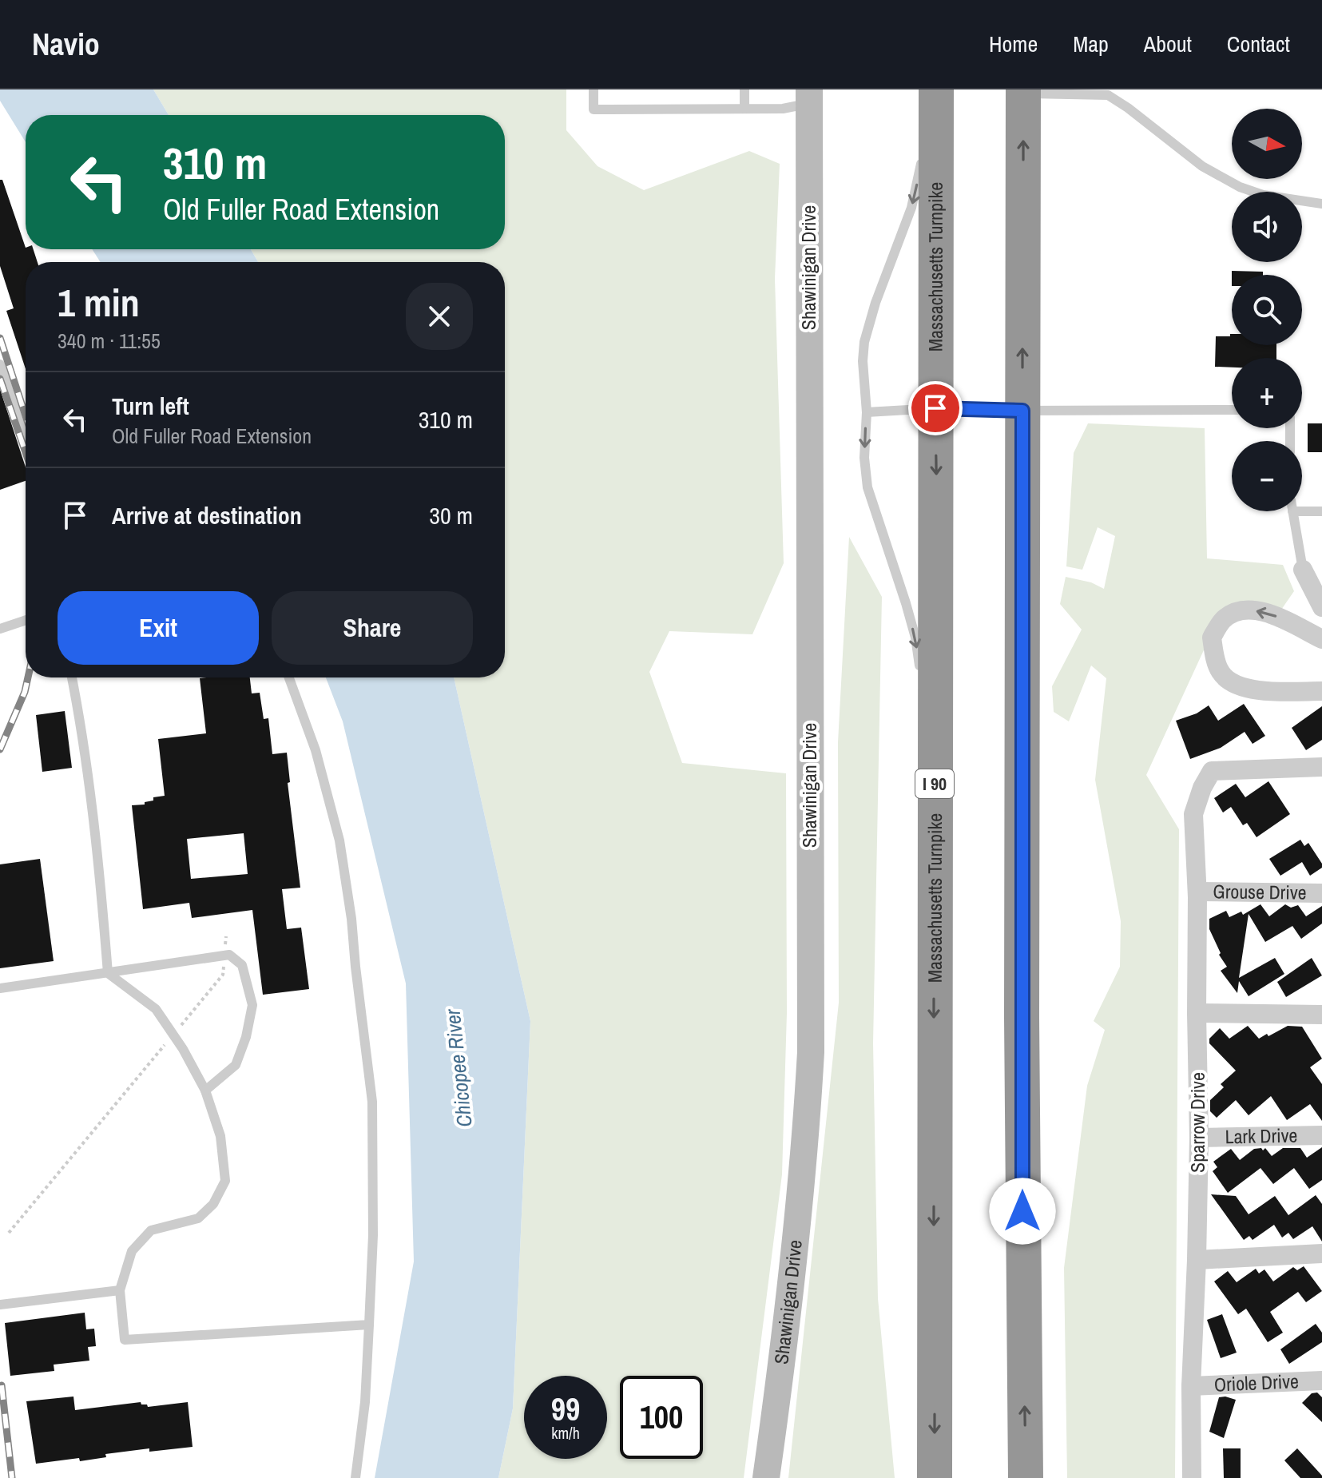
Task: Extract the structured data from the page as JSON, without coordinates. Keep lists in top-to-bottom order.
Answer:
{
  "streets": {
    "highway": ["Massachusetts Turnpike", "I 90"],
    "main road": ["Shawinigan Drive"],
    "street": [
      "Grouse Drive",
      "Sparrow Drive",
      "Lark Drive",
      "Oriole Drive"
    ]
  },
  "crossings": [
    ["Grouse Drive", "Sparrow Drive"],
    ["Sparrow Drive", "Lark Drive"],
    ["Sparrow Drive", "Oriole Drive"]
  ],
  "water": ["Chicopee River"],
  "north": "right",
  "page": {
    "header": "Navio",
    "nav": [
      "Home",
      "Map",
      "About",
      "Contact"
    ],
    "map_buttons": ["+", "−"],
    "turn": ["310 m", "Old Fuller Road Extension"],
    "heading": ["1 min", "340 m · 11:55"],
    "list": [
      {
        "name": "Turn left",
        "note": "Old Fuller Road Extension",
        "value": "310 m"
      },
      {
        "name": "Arrive at destination",
        "value": "30 m"
      }
    ],
    "buttons": ["Exit", "Share"],
    "speed": "99 km/h",
    "limit": "100"
  }
}
